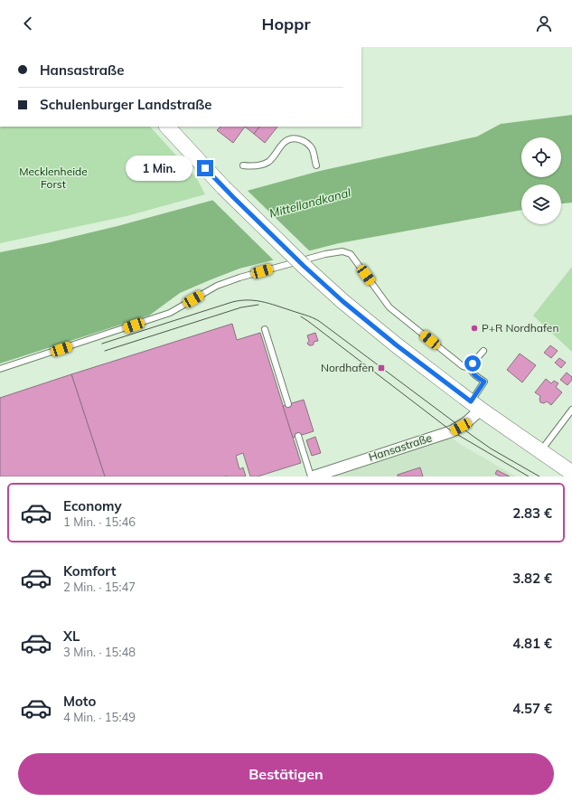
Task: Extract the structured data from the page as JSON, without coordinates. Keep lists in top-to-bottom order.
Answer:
{
  "streets": {
    "street": ["Hansastraße"]
  },
  "water": ["Mittellandkanal"],
  "parks": ["Mecklenheide Forst"],
  "places": {
    "other": ["P+R Nordhafen"],
    "transit": ["Nordhafen"]
  },
  "page": {
    "header": "Hoppr",
    "banner": ["Hansastraße", "Schulenburger Landstraße"],
    "bubble": "1 Min.",
    "list": [
      {
        "name": "Economy",
        "note": "1 Min. · 15:46",
        "value": "2.83 €"
      },
      {
        "name": "Komfort",
        "note": "2 Min. · 15:47",
        "value": "3.82 €"
      },
      {
        "name": "XL",
        "note": "3 Min. · 15:48",
        "value": "4.81 €"
      },
      {
        "name": "Moto",
        "note": "4 Min. · 15:49",
        "value": "4.57 €"
      }
    ],
    "buttons": "Bestätigen"
  }
}
